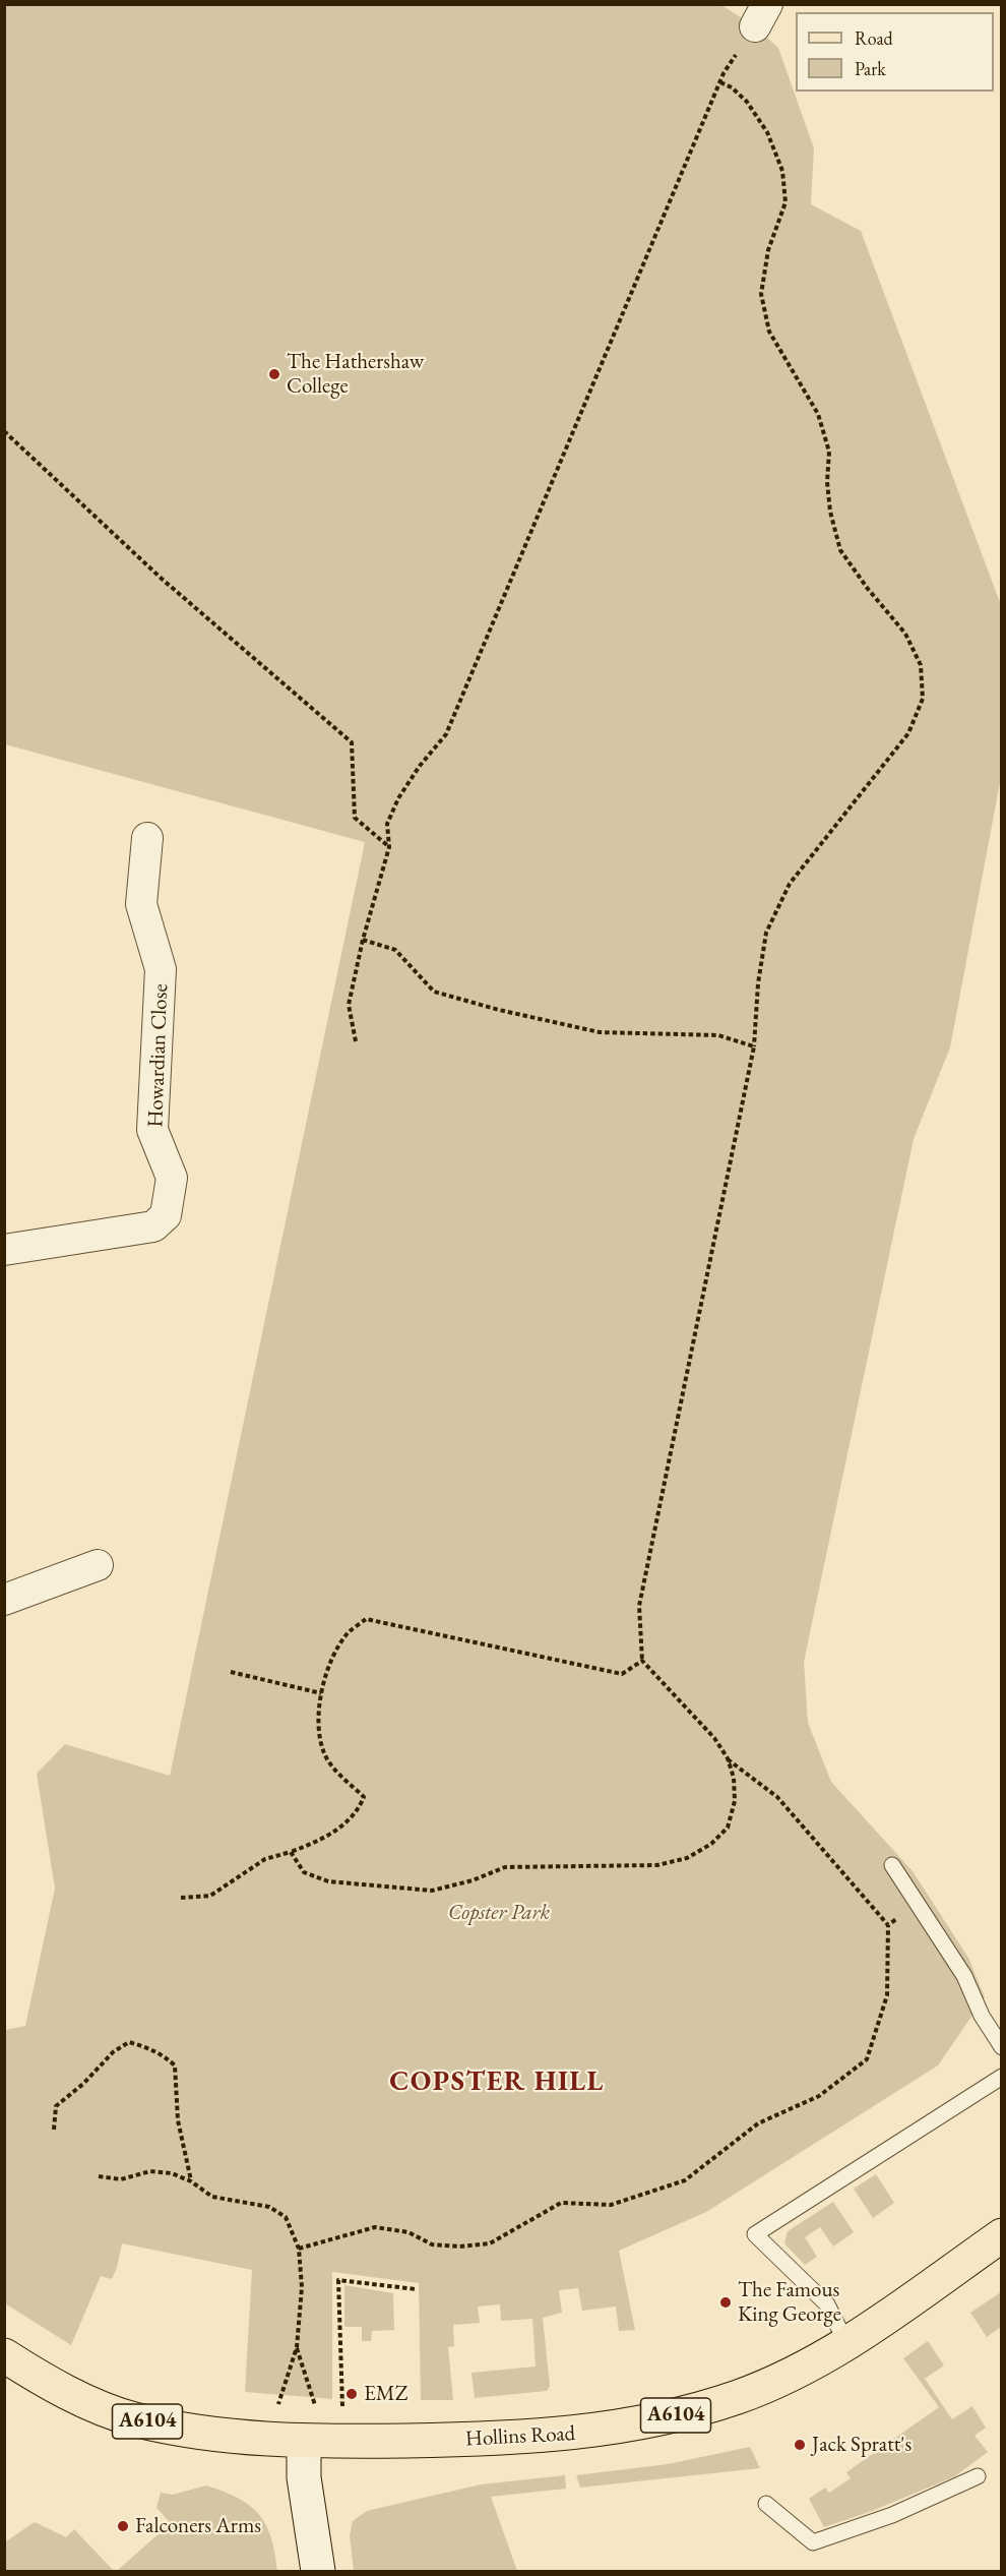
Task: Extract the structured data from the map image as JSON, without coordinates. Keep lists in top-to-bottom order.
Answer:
{
  "streets": {
    "main road": ["A6104", "Hollins Road"],
    "street": ["Howardian Close"]
  },
  "districts": ["COPSTER HILL"],
  "parks": ["Copster Park"],
  "places": [
    "The Hathershaw College",
    "The Famous King George",
    "EMZ",
    "Jack Spratt's",
    "Falconers Arms"
  ],
  "legend": ["Road", "Park"]
}
